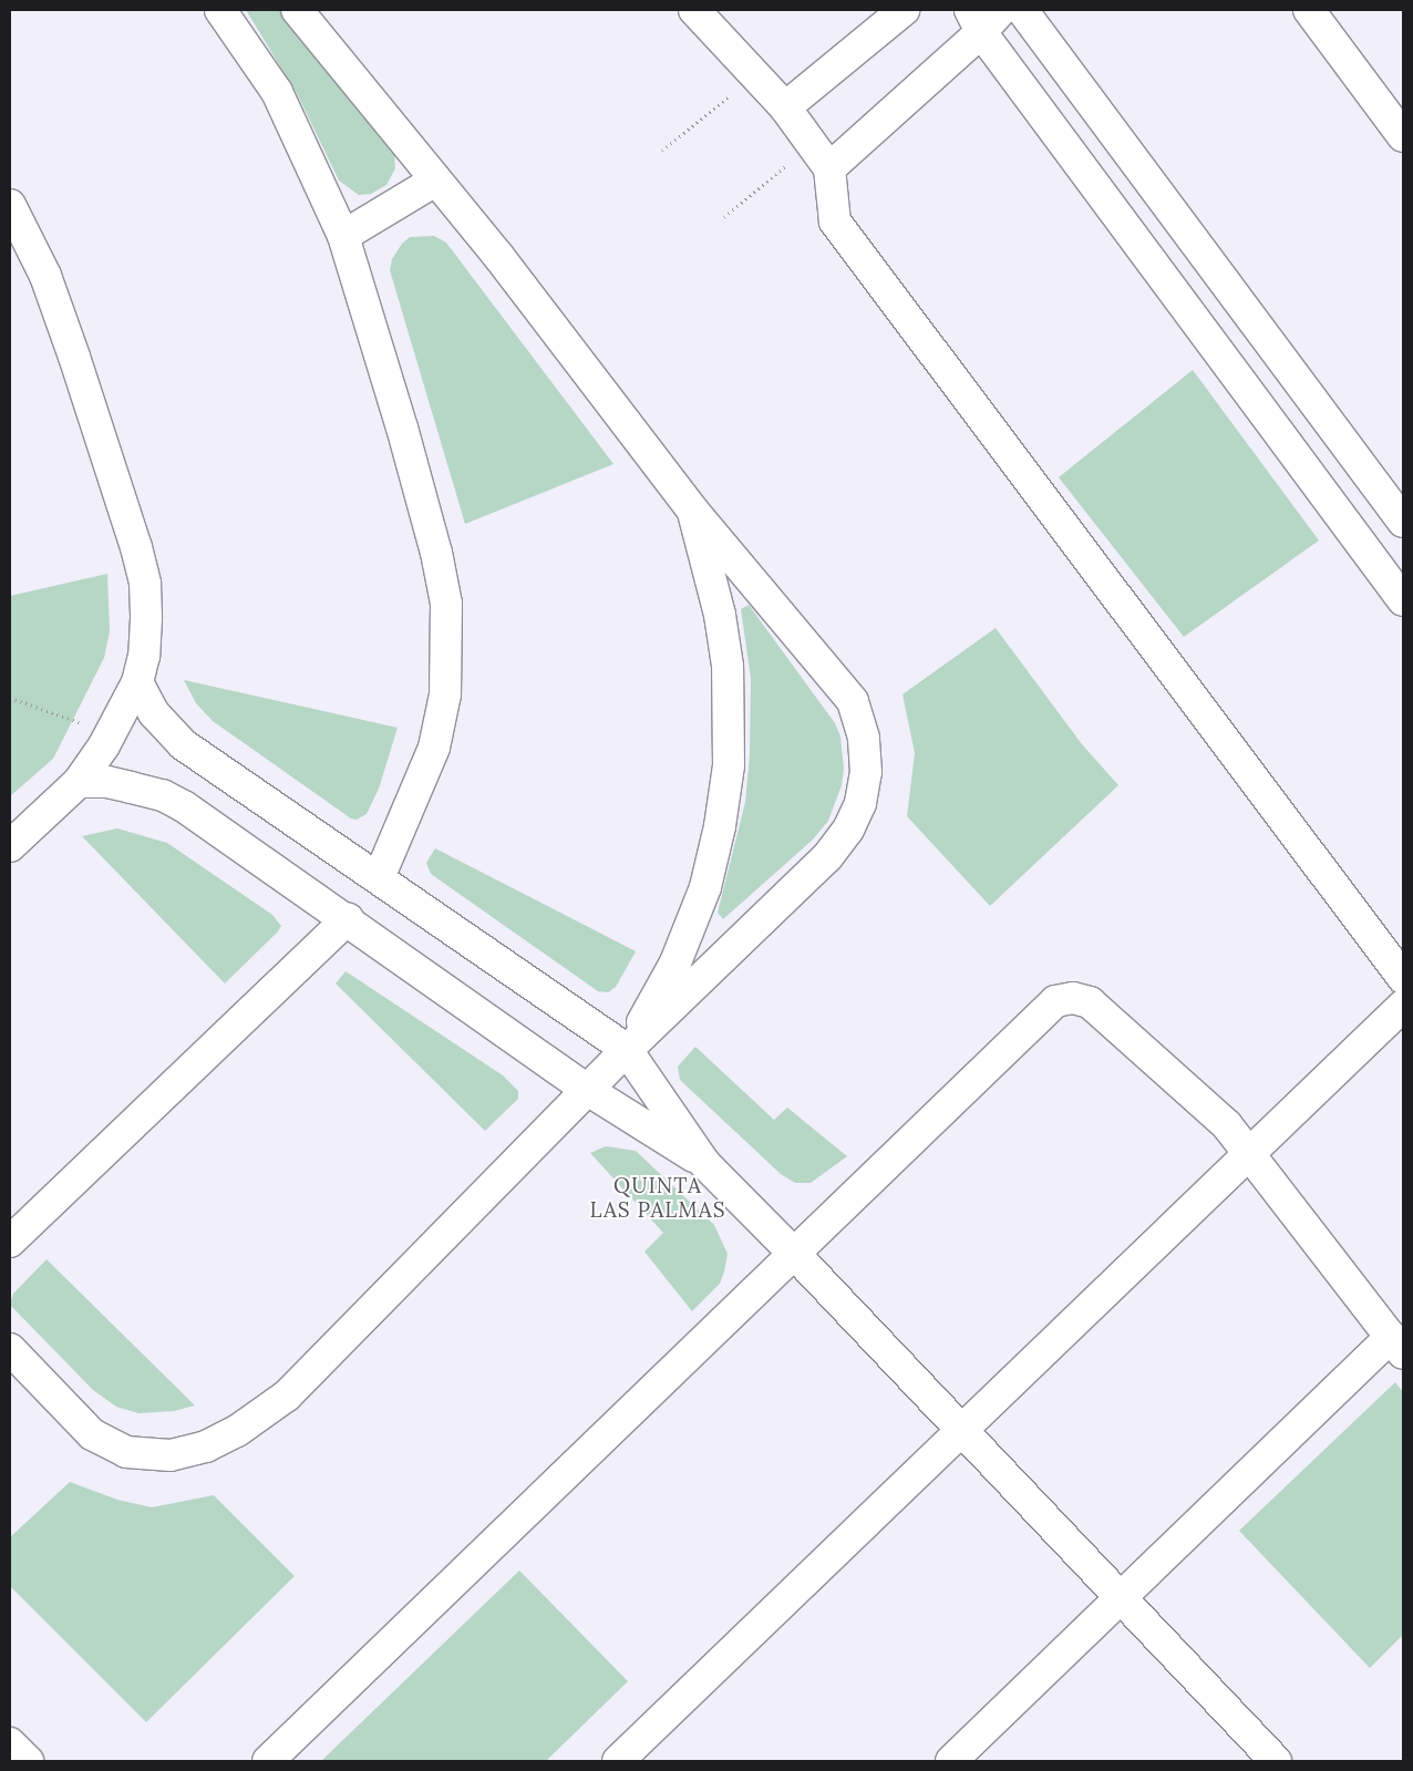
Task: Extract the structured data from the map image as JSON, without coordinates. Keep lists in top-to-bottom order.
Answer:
{
  "districts": ["QUINTA LAS PALMAS"]
}
